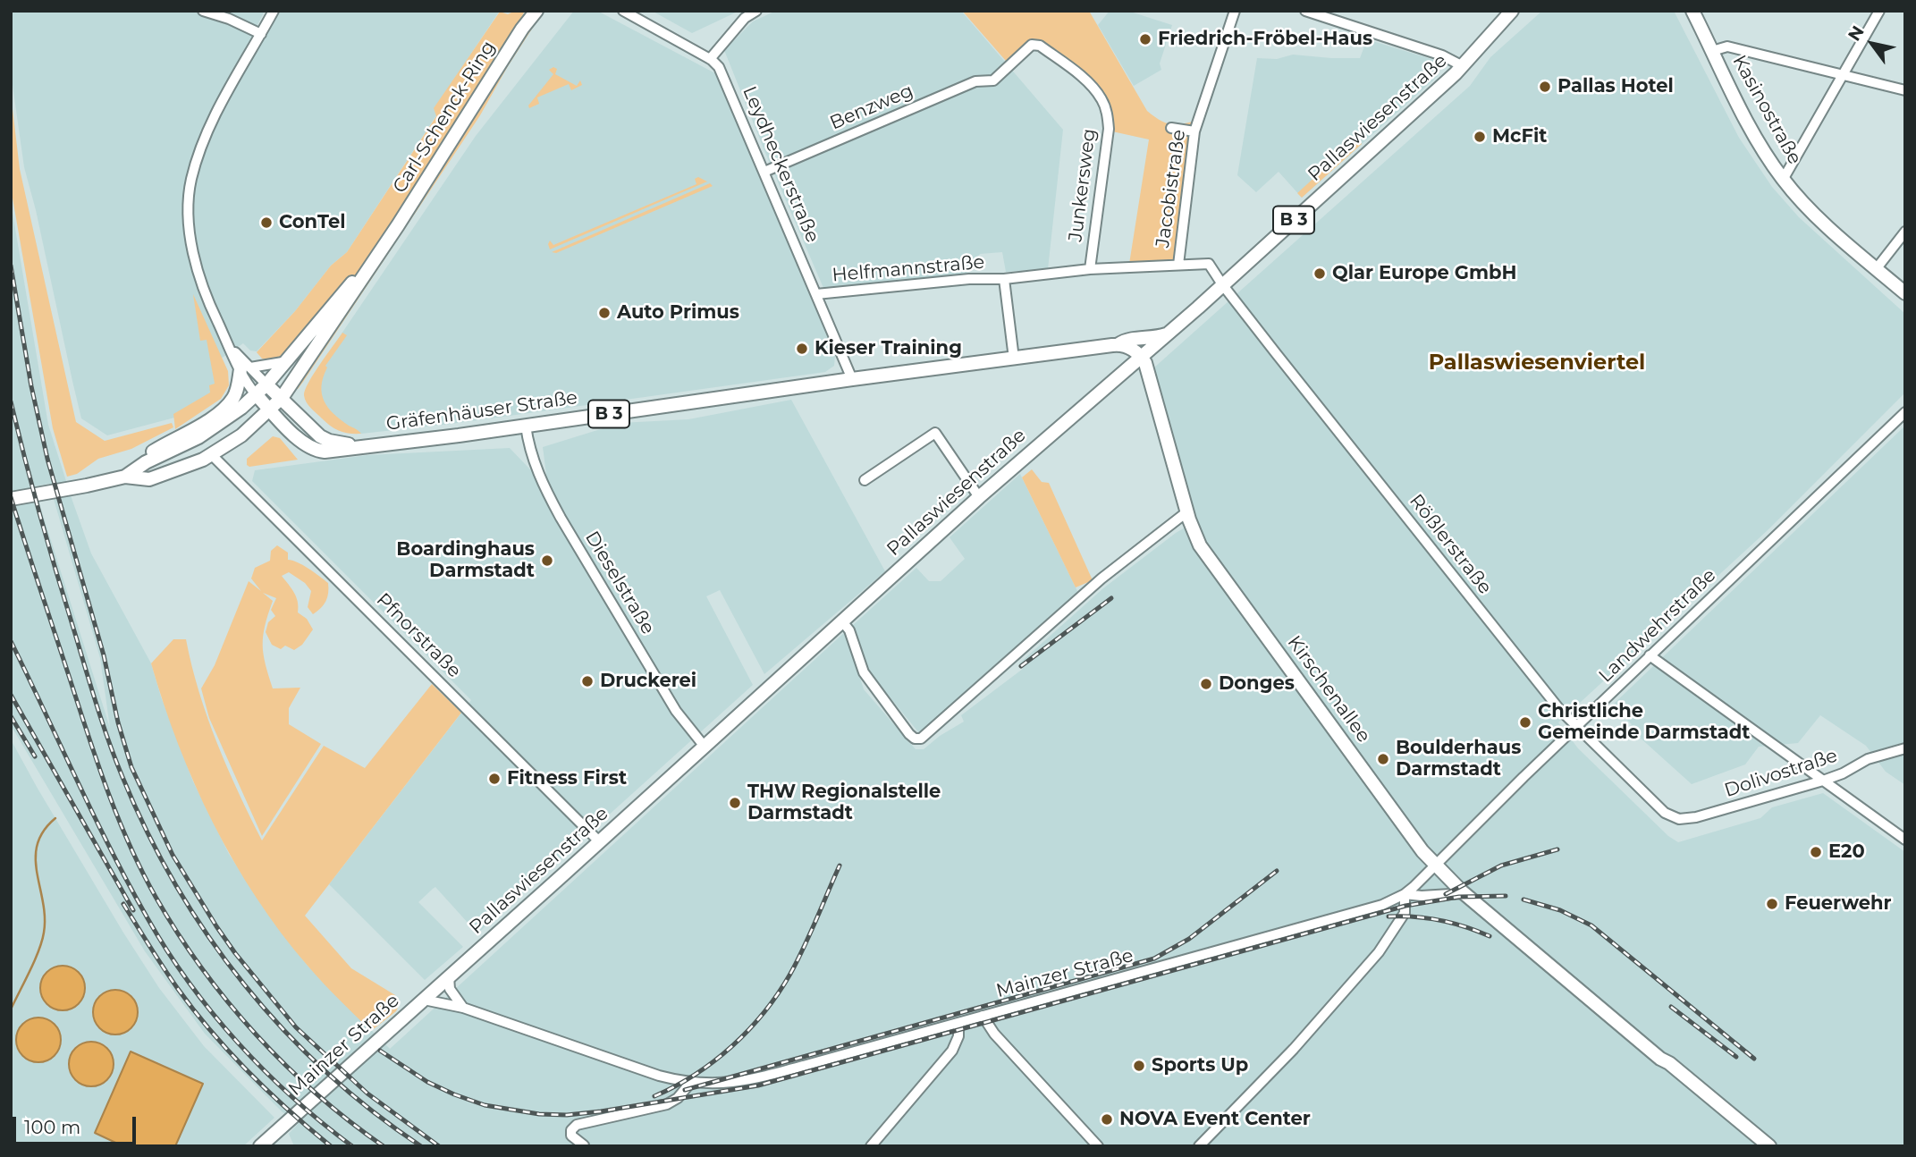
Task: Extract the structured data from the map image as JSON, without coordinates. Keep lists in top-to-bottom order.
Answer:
{
  "streets": {
    "main road": [
      "Kasinostraße",
      "Carl-Schenck-Ring",
      "Pallaswiesenstraße",
      "B 3",
      "Gräfenhäuser Straße",
      "Kirschenallee",
      "Mainzer Straße"
    ],
    "street": [
      "Benzweg",
      "Leydheckerstraße",
      "Junkersweg",
      "Jacobistraße",
      "Helfmannstraße",
      "Rößlerstraße",
      "Dieselstraße",
      "Landwehrstraße",
      "Pfnorstraße",
      "Dolivostraße"
    ]
  },
  "crossings": [
    ["Benzweg", "Leydheckerstraße"],
    ["Benzweg", "Junkersweg"],
    ["Carl-Schenck-Ring", "B 3"],
    ["Carl-Schenck-Ring", "Gräfenhäuser Straße"],
    ["Pallaswiesenstraße", "Helfmannstraße"],
    ["Pallaswiesenstraße", "Gräfenhäuser Straße"],
    ["Pallaswiesenstraße", "Rößlerstraße"],
    ["Pallaswiesenstraße", "Dieselstraße"],
    ["Pallaswiesenstraße", "Pfnorstraße"],
    ["Pallaswiesenstraße", "Kirschenallee"],
    ["Pallaswiesenstraße", "Mainzer Straße"],
    ["Leydheckerstraße", "Helfmannstraße"],
    ["Leydheckerstraße", "Gräfenhäuser Straße"],
    ["Junkersweg", "Helfmannstraße"],
    ["Jacobistraße", "Helfmannstraße"],
    ["B 3", "Gräfenhäuser Straße"],
    ["B 3", "Pfnorstraße"],
    ["Helfmannstraße", "Gräfenhäuser Straße"],
    ["Helfmannstraße", "Rößlerstraße"],
    ["Gräfenhäuser Straße", "Dieselstraße"],
    ["Rößlerstraße", "Landwehrstraße"],
    ["Rößlerstraße", "Dolivostraße"],
    ["Landwehrstraße", "Kirschenallee"],
    ["Landwehrstraße", "Mainzer Straße"],
    ["Kirschenallee", "Mainzer Straße"]
  ],
  "districts": ["Pallaswiesenviertel"],
  "places": [
    "Friedrich-Fröbel-Haus",
    "Pallas Hotel",
    "McFit",
    "ConTel",
    "Qlar Europe GmbH",
    "Auto Primus",
    "Kieser Training",
    "Boardinghaus Darmstadt",
    "Druckerei",
    "Donges",
    "Christliche Gemeinde Darmstadt",
    "Boulderhaus Darmstadt",
    "Fitness First",
    "THW Regionalstelle Darmstadt",
    "E20",
    "Feuerwehr",
    "Sports Up",
    "NOVA Event Center"
  ],
  "scale_bar": "100 m",
  "north": "top left"
}
